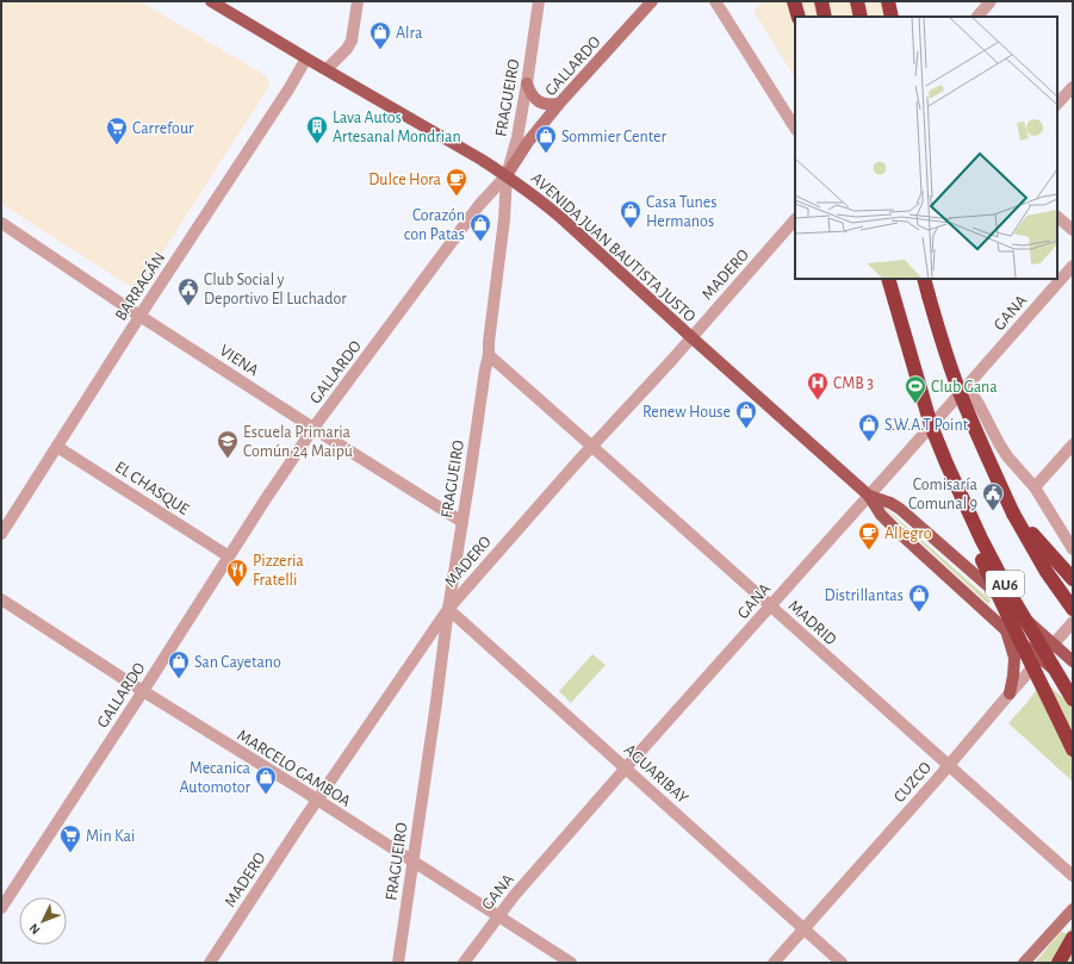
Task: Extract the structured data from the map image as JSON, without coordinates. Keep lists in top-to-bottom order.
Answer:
{
  "streets": {
    "highway": ["AU6"],
    "main road": ["AVENIDA JUAN BAUTISTA JUSTO"],
    "street": [
      "GALLARDO",
      "FRAGUEIRO",
      "MADERO",
      "BARRAGÁN",
      "GANA",
      "VIENA",
      "EL CHASQUE",
      "MADRID",
      "MARCELO GAMBOA",
      "AGUARIBAY",
      "CUZCO"
    ]
  },
  "crossings": [
    ["GALLARDO", "FRAGUEIRO"],
    ["GALLARDO", "AVENIDA JUAN BAUTISTA JUSTO"],
    ["GALLARDO", "VIENA"],
    ["GALLARDO", "EL CHASQUE"],
    ["GALLARDO", "MARCELO GAMBOA"],
    ["FRAGUEIRO", "AVENIDA JUAN BAUTISTA JUSTO"],
    ["FRAGUEIRO", "MADERO"],
    ["FRAGUEIRO", "VIENA"],
    ["FRAGUEIRO", "MADRID"],
    ["FRAGUEIRO", "MARCELO GAMBOA"],
    ["FRAGUEIRO", "AGUARIBAY"],
    ["AVENIDA JUAN BAUTISTA JUSTO", "MADERO"],
    ["AVENIDA JUAN BAUTISTA JUSTO", "BARRAGÁN"],
    ["AVENIDA JUAN BAUTISTA JUSTO", "GANA"],
    ["AVENIDA JUAN BAUTISTA JUSTO", "CUZCO"],
    ["MADERO", "MADRID"],
    ["MADERO", "MARCELO GAMBOA"],
    ["MADERO", "AGUARIBAY"],
    ["BARRAGÁN", "VIENA"],
    ["BARRAGÁN", "EL CHASQUE"],
    ["GANA", "MADRID"],
    ["GANA", "MARCELO GAMBOA"],
    ["GANA", "AGUARIBAY"],
    ["MADRID", "CUZCO"],
    ["AGUARIBAY", "CUZCO"]
  ],
  "places": {
    "shop": [
      "Alra",
      "Sommier Center",
      "Casa Tunes Hermanos",
      "Corazón con Patas",
      "Renew House",
      "S.W.A.T Point",
      "Distrillantas",
      "San Cayetano",
      "Mecanica Automotor"
    ],
    "building": ["Lava Autos Artesanal Mondrian"],
    "supermarket": ["Carrefour", "Min Kai"],
    "cafe": ["Dulce Hora", "Allegro"],
    "public building": ["Club Social y Deportivo El Luchador", "Comisaría Comunal 9"],
    "hospital": ["CMB 3"],
    "sports": ["Club Gana"],
    "school or university": ["Escuela Primaria Común 24 Maipú"],
    "restaurant": ["Pizzeria Fratelli"]
  },
  "north": "bottom left"
}
